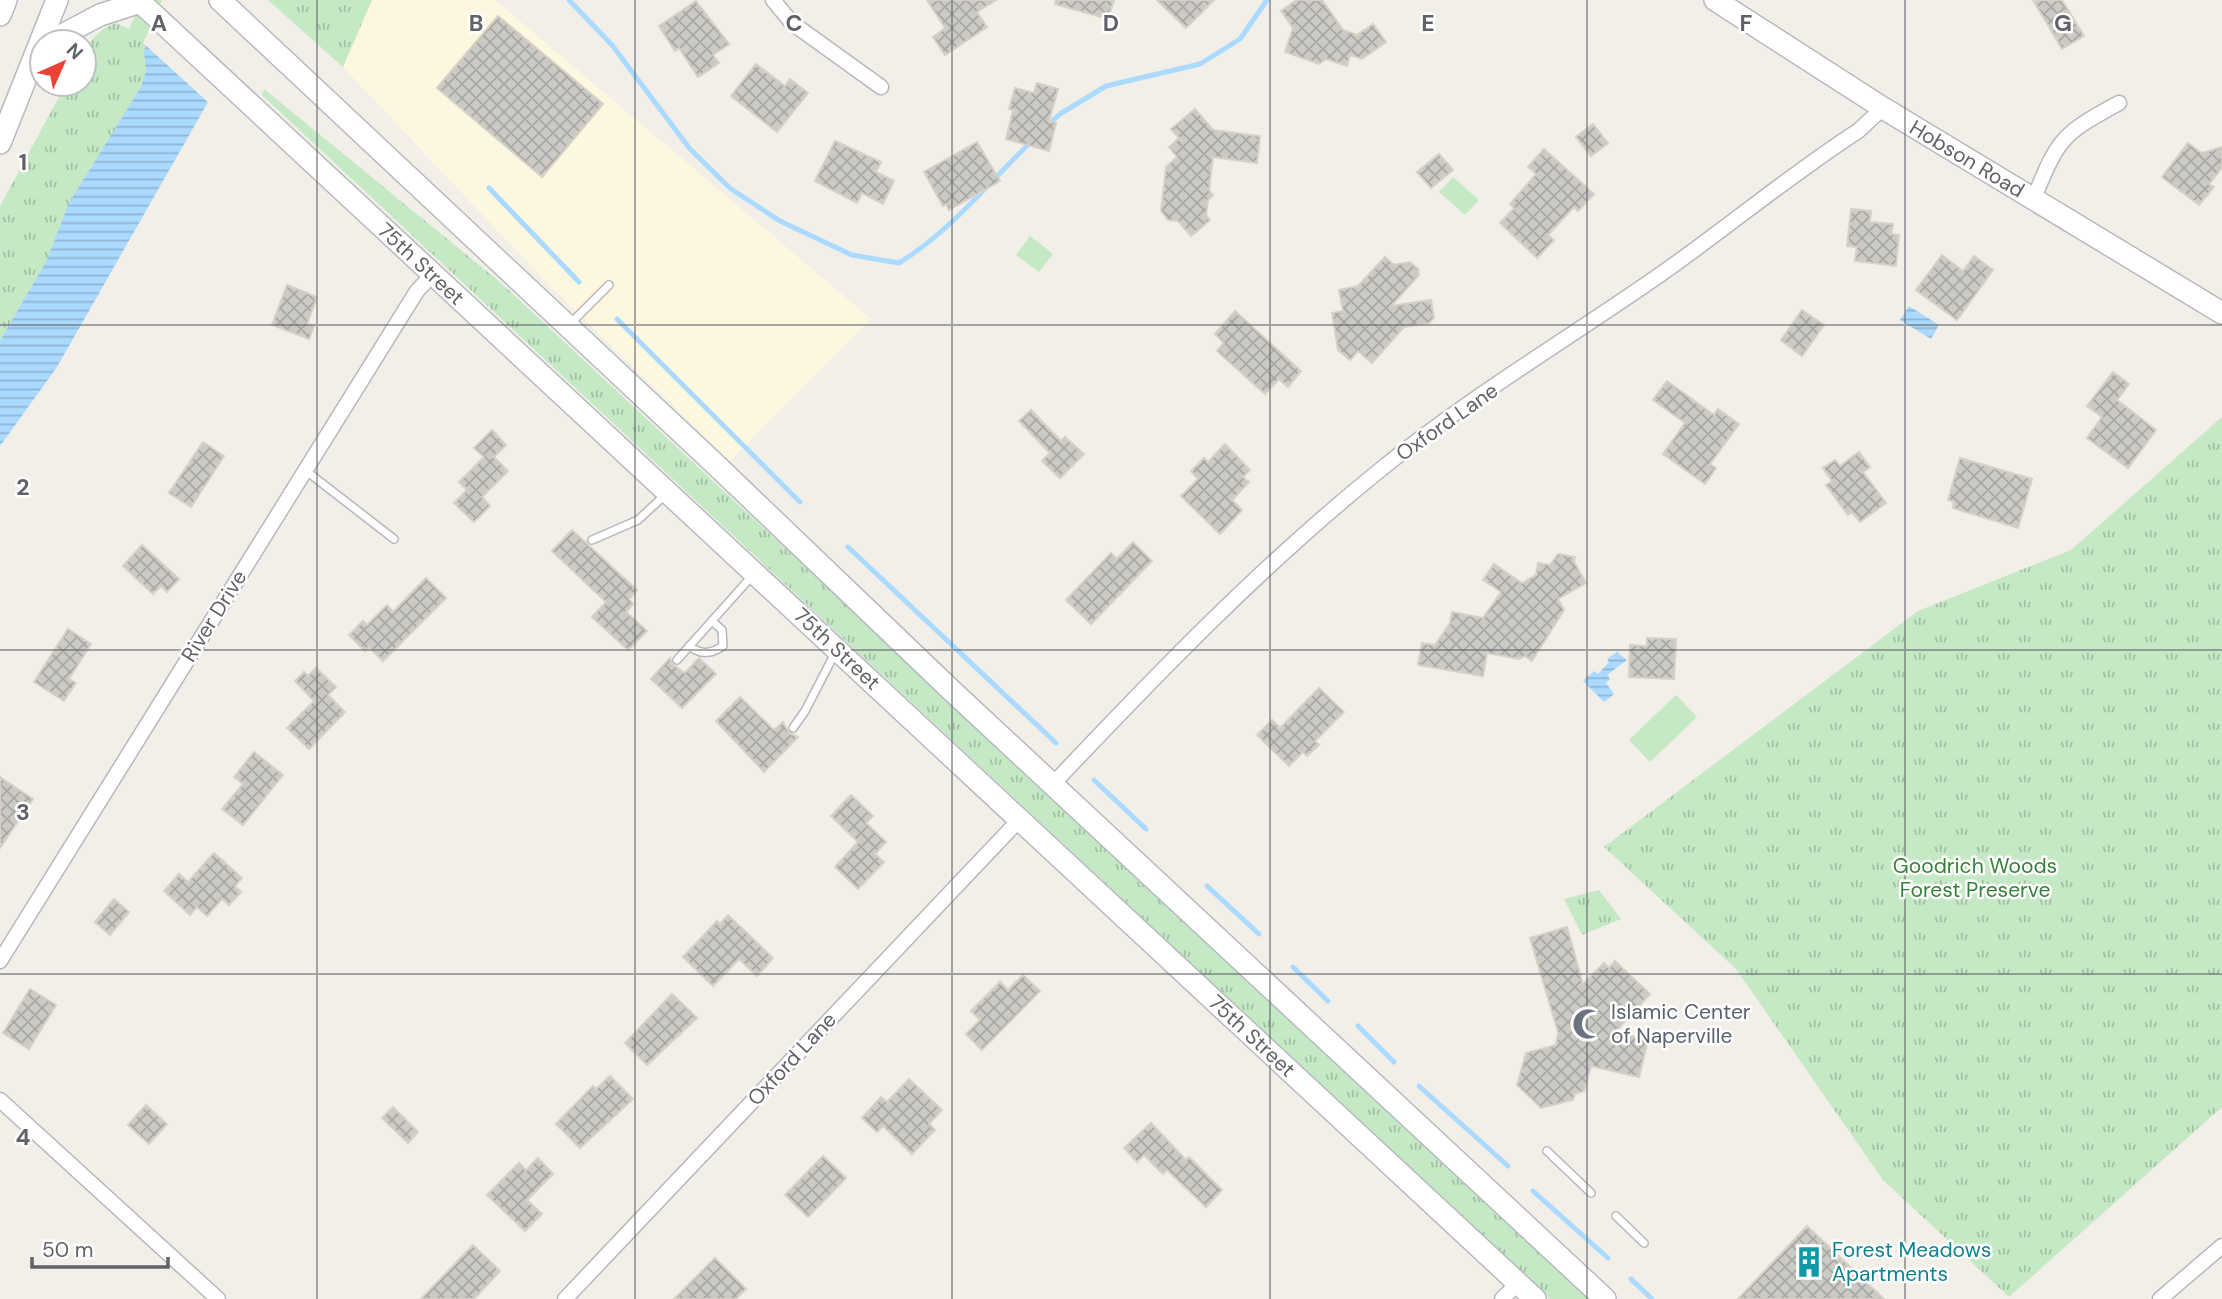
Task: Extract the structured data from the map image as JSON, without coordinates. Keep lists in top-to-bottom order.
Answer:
{
  "streets": {
    "main road": ["Hobson Road", "75th Street"],
    "street": ["Oxford Lane", "River Drive"]
  },
  "crossings": [
    ["Hobson Road", "Oxford Lane"],
    ["75th Street", "Oxford Lane"],
    ["75th Street", "River Drive"]
  ],
  "parks": ["Goodrich Woods Forest Preserve"],
  "places": {
    "mosque": ["Islamic Center of Naperville"],
    "building": ["Forest Meadows Apartments"]
  },
  "scale_bar": "50 m",
  "north": "top right",
  "grid": {
    "columns": [
      "A",
      "B",
      "C",
      "D",
      "E",
      "F",
      "G"
    ],
    "rows": [
      "1",
      "2",
      "3",
      "4"
    ]
  }
}
